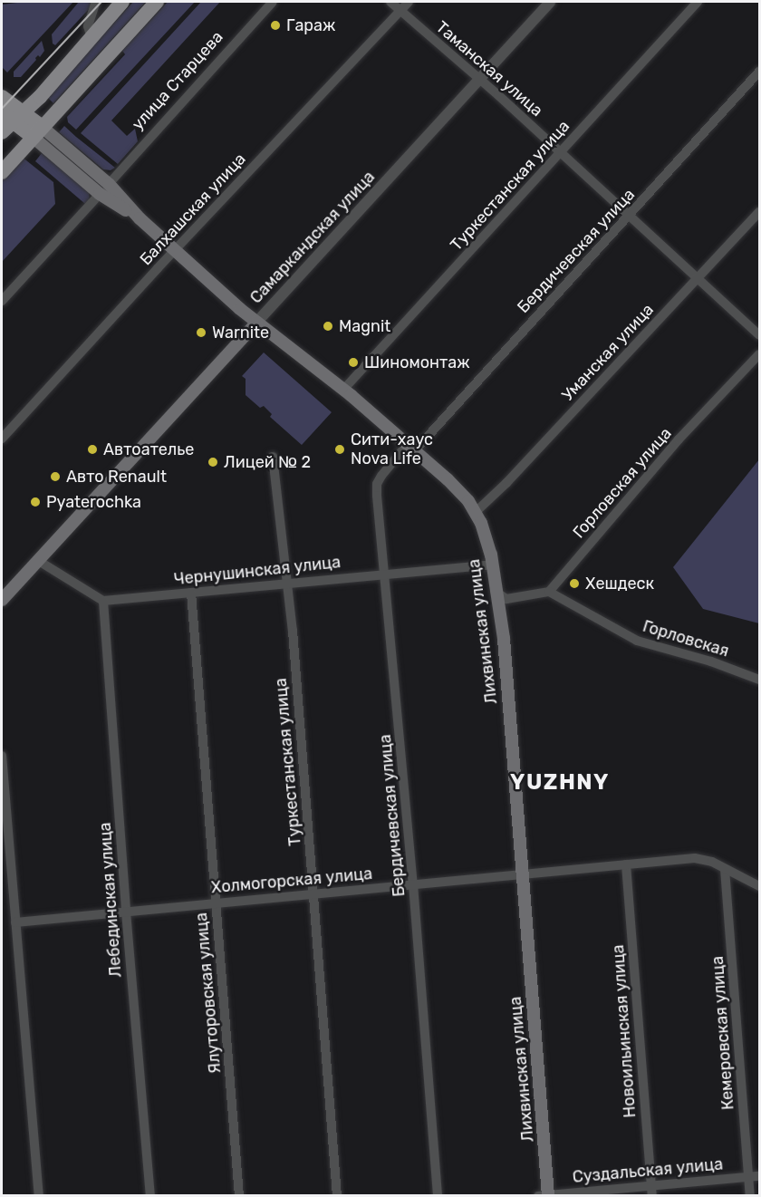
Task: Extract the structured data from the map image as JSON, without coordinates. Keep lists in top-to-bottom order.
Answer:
{
  "streets": {
    "main road": ["Самаркандская улица", "Лихвинская улица"],
    "street": [
      "Таманская улица",
      "улица Старцева",
      "Туркестанская улица",
      "Балхашская улица",
      "Бердичевская улица",
      "Уманская улица",
      "Горловская улица",
      "Чернушинская улица",
      "Горловская",
      "Холмогорская улица",
      "Лебединская улица",
      "Ялуторовская улица",
      "Новоильинская улица",
      "Кемеровская улица",
      "Суздальская улица"
    ]
  },
  "crossings": [
    ["Таманская улица", "Туркестанская улица"],
    ["Таманская улица", "Балхашская улица"],
    ["Таманская улица", "Самаркандская улица"],
    ["Таманская улица", "Бердичевская улица"],
    ["Таманская улица", "Уманская улица"],
    ["Туркестанская улица", "Чернушинская улица"],
    ["Туркестанская улица", "Лихвинская улица"],
    ["Туркестанская улица", "Холмогорская улица"],
    ["Балхашская улица", "Лихвинская улица"],
    ["Самаркандская улица", "Лихвинская улица"],
    ["Бердичевская улица", "Чернушинская улица"],
    ["Бердичевская улица", "Лихвинская улица"],
    ["Бердичевская улица", "Холмогорская улица"],
    ["Уманская улица", "Лихвинская улица"],
    ["Горловская улица", "Горловская"],
    ["Чернушинская улица", "Лихвинская улица"],
    ["Чернушинская улица", "Лебединская улица"],
    ["Чернушинская улица", "Ялуторовская улица"],
    ["Лихвинская улица", "Холмогорская улица"],
    ["Лихвинская улица", "Суздальская улица"],
    ["Холмогорская улица", "Лебединская улица"],
    ["Холмогорская улица", "Ялуторовская улица"],
    ["Холмогорская улица", "Новоильинская улица"],
    ["Холмогорская улица", "Кемеровская улица"],
    ["Новоильинская улица", "Суздальская улица"],
    ["Кемеровская улица", "Суздальская улица"]
  ],
  "districts": ["YUZHNY"],
  "places": [
    "Гараж",
    "Magnit",
    "Warnite",
    "Шинoмонтаж",
    "Автоателье",
    "Сити-хаус Nova Life",
    "Лицей № 2",
    "Авто Renault",
    "Pyaterochka",
    "Хешдеск"
  ]
}
